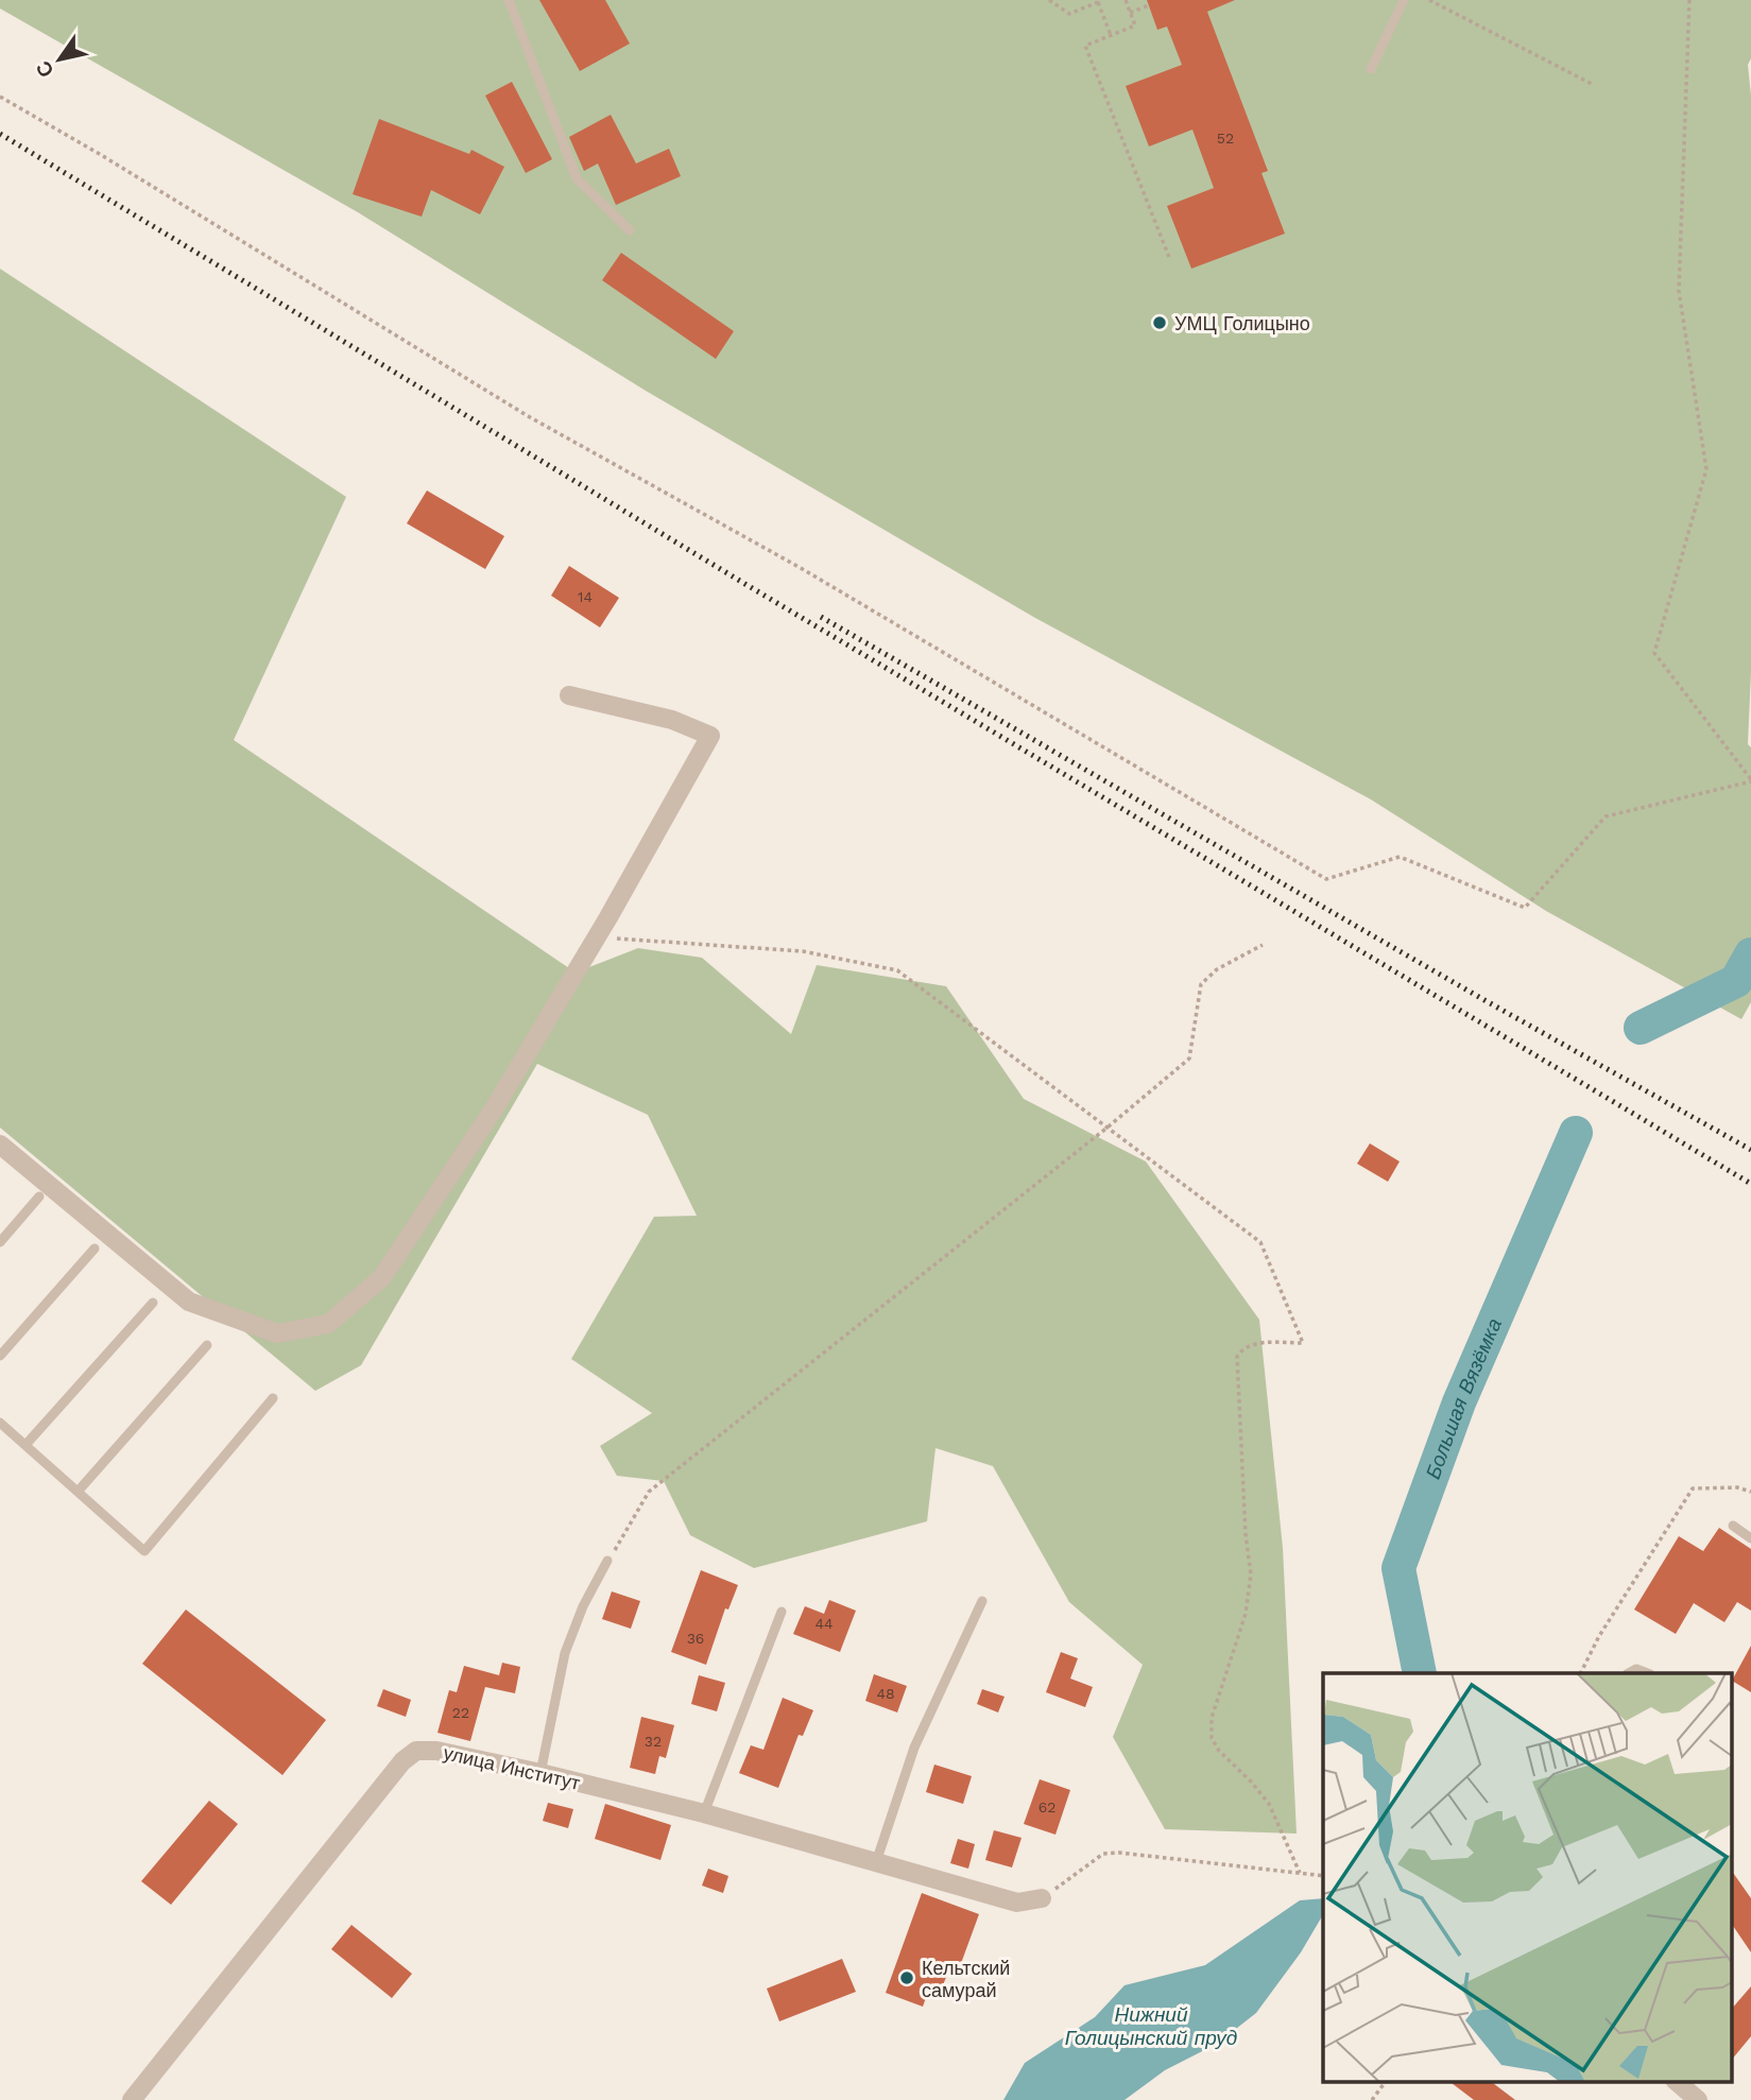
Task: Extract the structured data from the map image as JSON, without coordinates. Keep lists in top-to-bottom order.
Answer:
{
  "streets": {
    "street": ["улица Институт"]
  },
  "water": ["Большая Вязёмка", "Нижний Голицынский пруд"],
  "places": ["УМЦ Голицыно", "Кельтский самурай"],
  "house_numbers": [
    "52",
    "14",
    "44",
    "36",
    "48",
    "22",
    "32",
    "62"
  ],
  "north": "bottom left"
}
